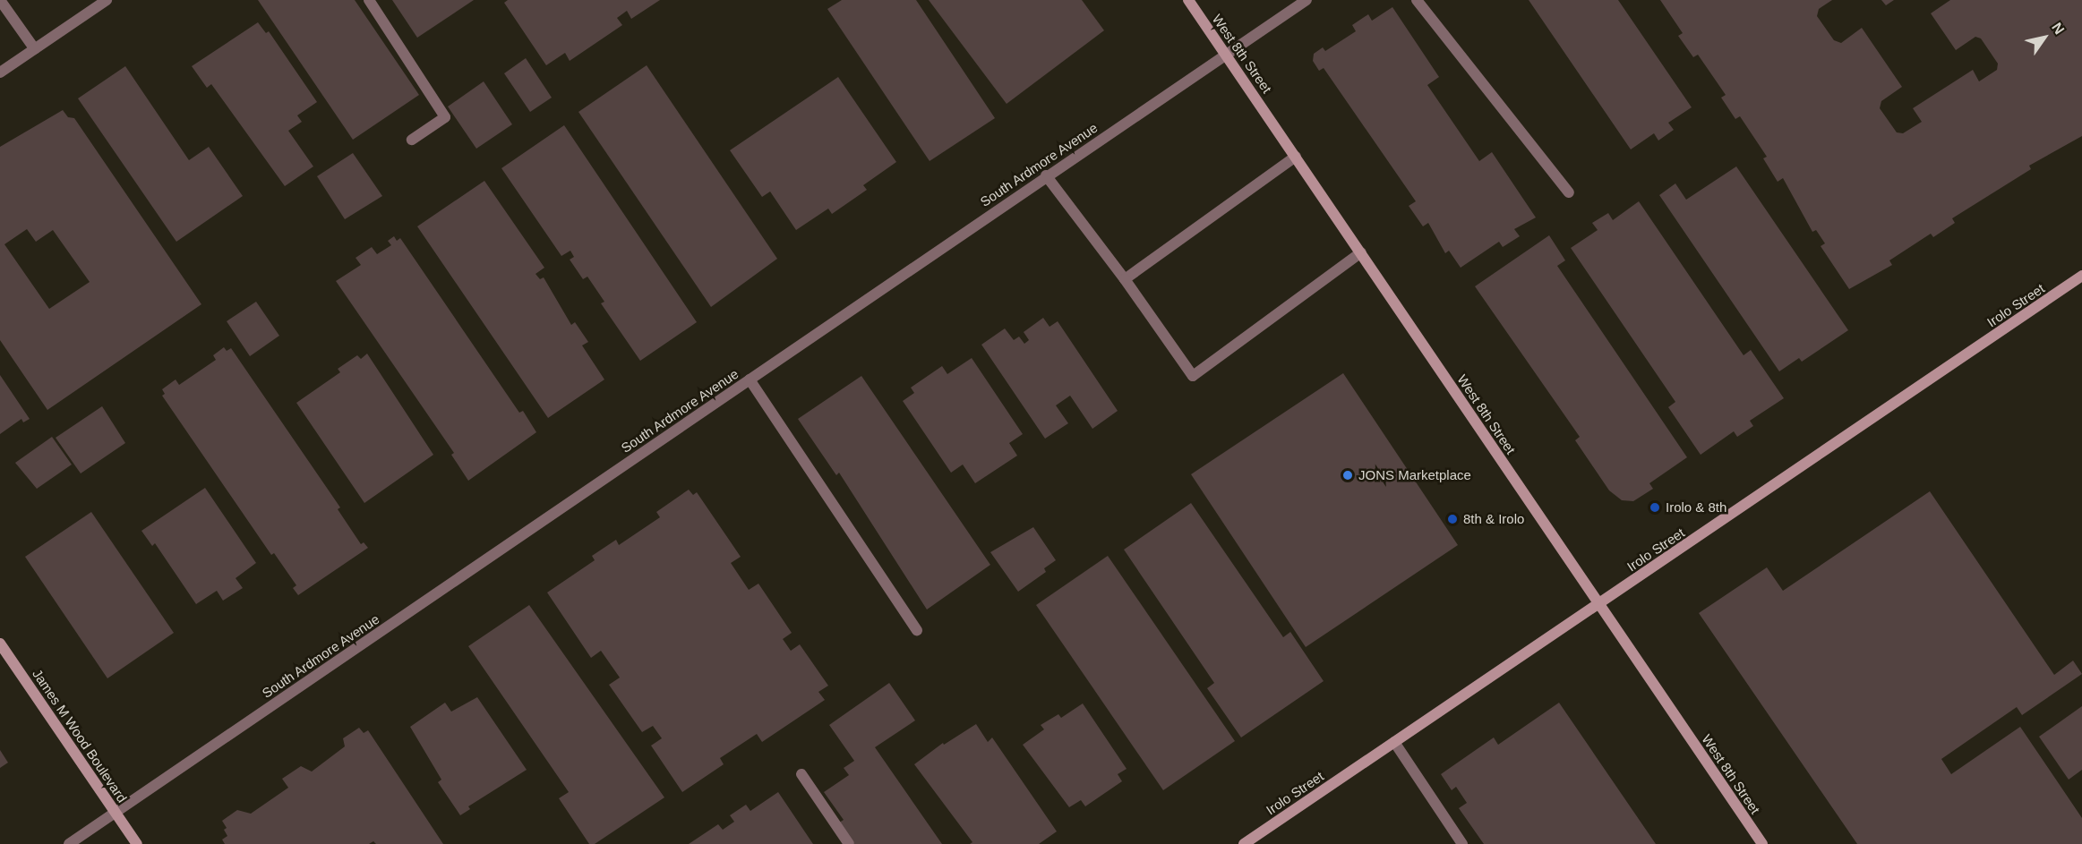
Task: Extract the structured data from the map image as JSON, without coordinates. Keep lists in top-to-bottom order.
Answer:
{
  "streets": {
    "main road": ["West 8th Street", "Irolo Street", "James M Wood Boulevard"],
    "street": ["South Ardmore Avenue"]
  },
  "crossings": [
    ["West 8th Street", "South Ardmore Avenue"],
    ["West 8th Street", "Irolo Street"],
    ["South Ardmore Avenue", "James M Wood Boulevard"]
  ],
  "places": ["JONS Marketplace", "Irolo & 8th", "8th & Irolo"],
  "north": "top right"
}
